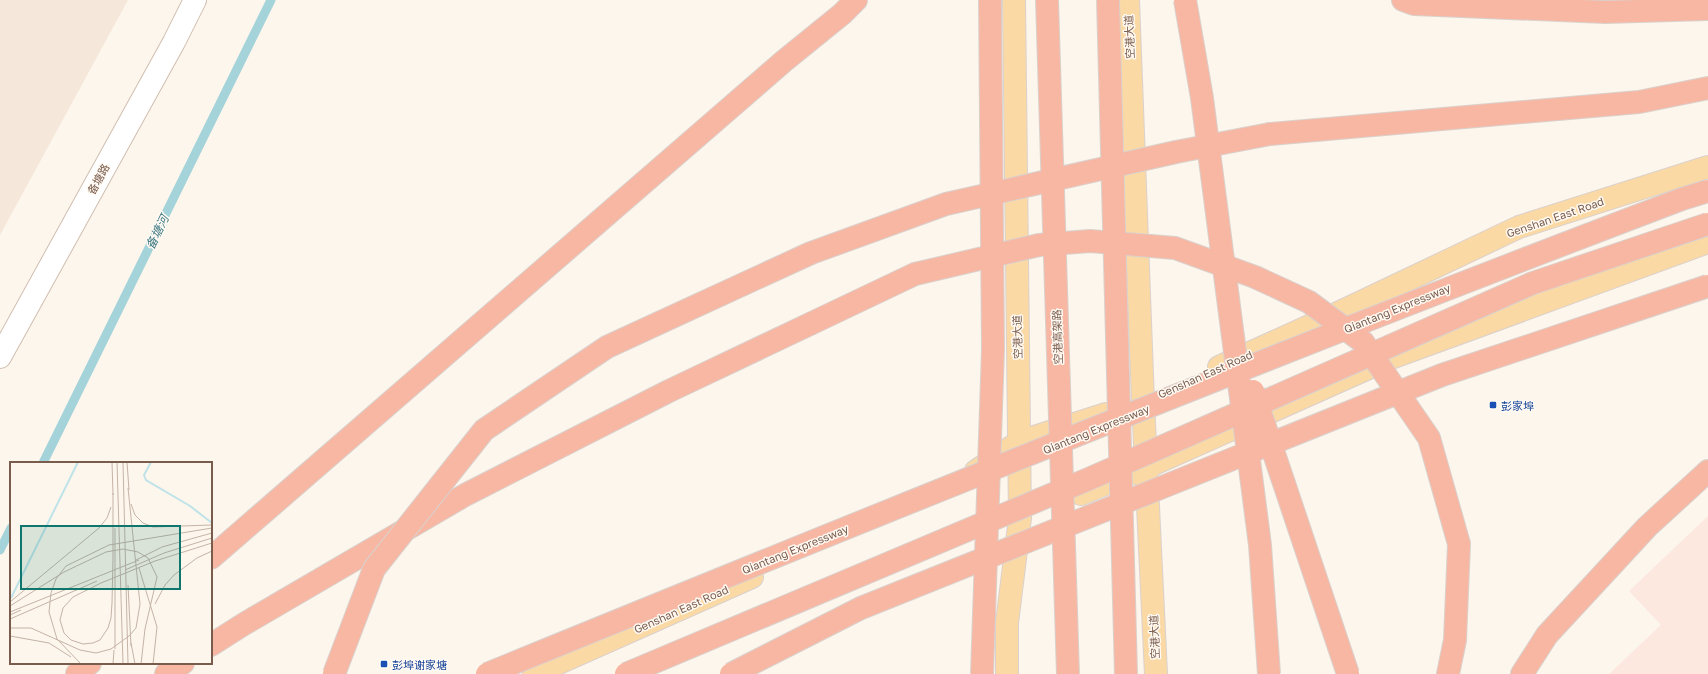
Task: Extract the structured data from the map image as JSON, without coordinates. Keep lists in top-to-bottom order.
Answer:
{
  "streets": {
    "highway": ["Qiantang Expressway", "空港高架路"],
    "main road": ["空港大道", "Genshan East Road"],
    "street": ["备塘路"]
  },
  "crossings": [
    ["空港大道", "Genshan East Road"]
  ],
  "water": ["备塘河"],
  "places": {
    "transit": ["彭家埠", "彭埠谢家塘"]
  }
}
